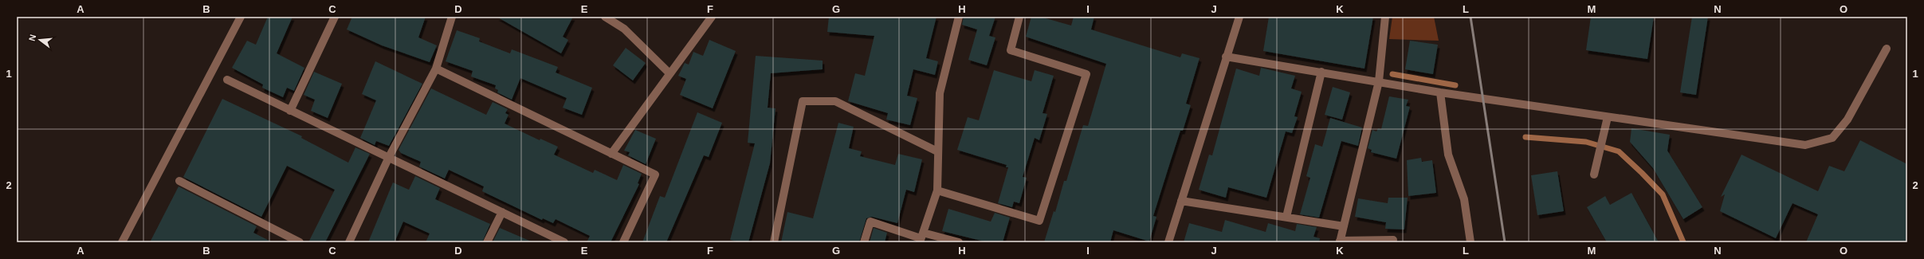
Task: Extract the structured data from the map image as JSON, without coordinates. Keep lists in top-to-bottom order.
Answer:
{
  "north": "left",
  "grid": {
    "columns": [
      "A",
      "B",
      "C",
      "D",
      "E",
      "F",
      "G",
      "H",
      "I",
      "J",
      "K",
      "L",
      "M",
      "N",
      "O"
    ],
    "rows": ["1", "2"]
  }
}
